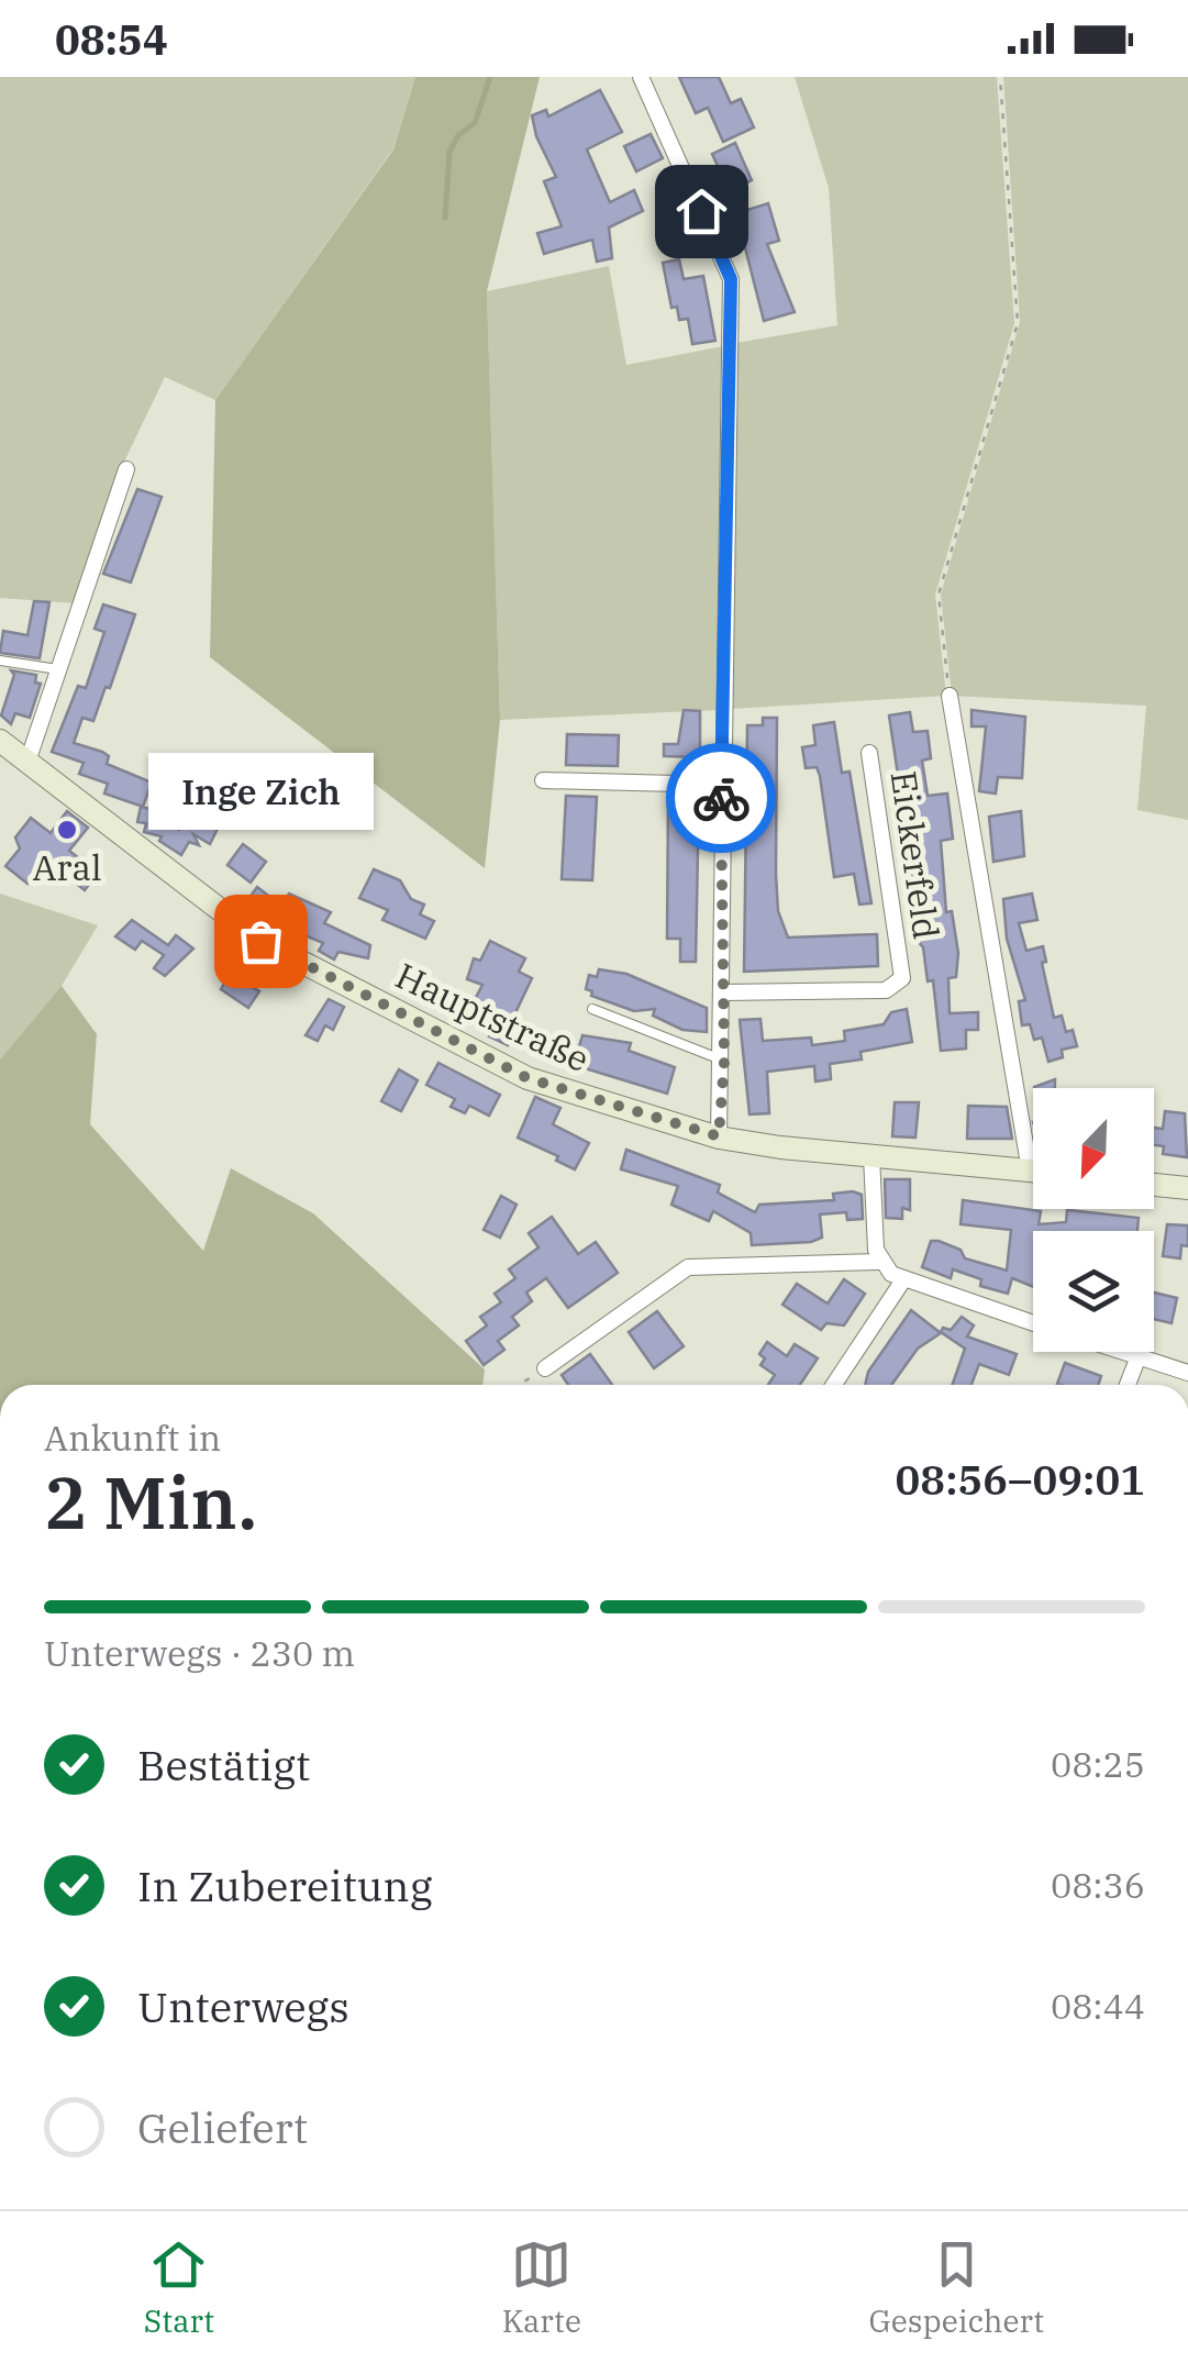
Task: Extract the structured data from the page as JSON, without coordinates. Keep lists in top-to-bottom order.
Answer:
{
  "streets": {
    "main road": ["Hauptstraße"],
    "street": ["Eickerfeld"]
  },
  "places": ["Aral", "Inge Zich"],
  "north": "bottom left",
  "page": {
    "status": "08:54",
    "bubble": "Inge Zich",
    "heading": ["2 Min.", "Ankunft in", "08:56–09:01"],
    "bar": "Unterwegs · 230 m",
    "list": [
      ["Bestätigt", "08:25"],
      ["In Zubereitung", "08:36"],
      ["Unterwegs", "08:44"],
      "Geliefert"
    ],
    "tabs": ["Start", "Karte", "Gespeichert"]
  }
}
